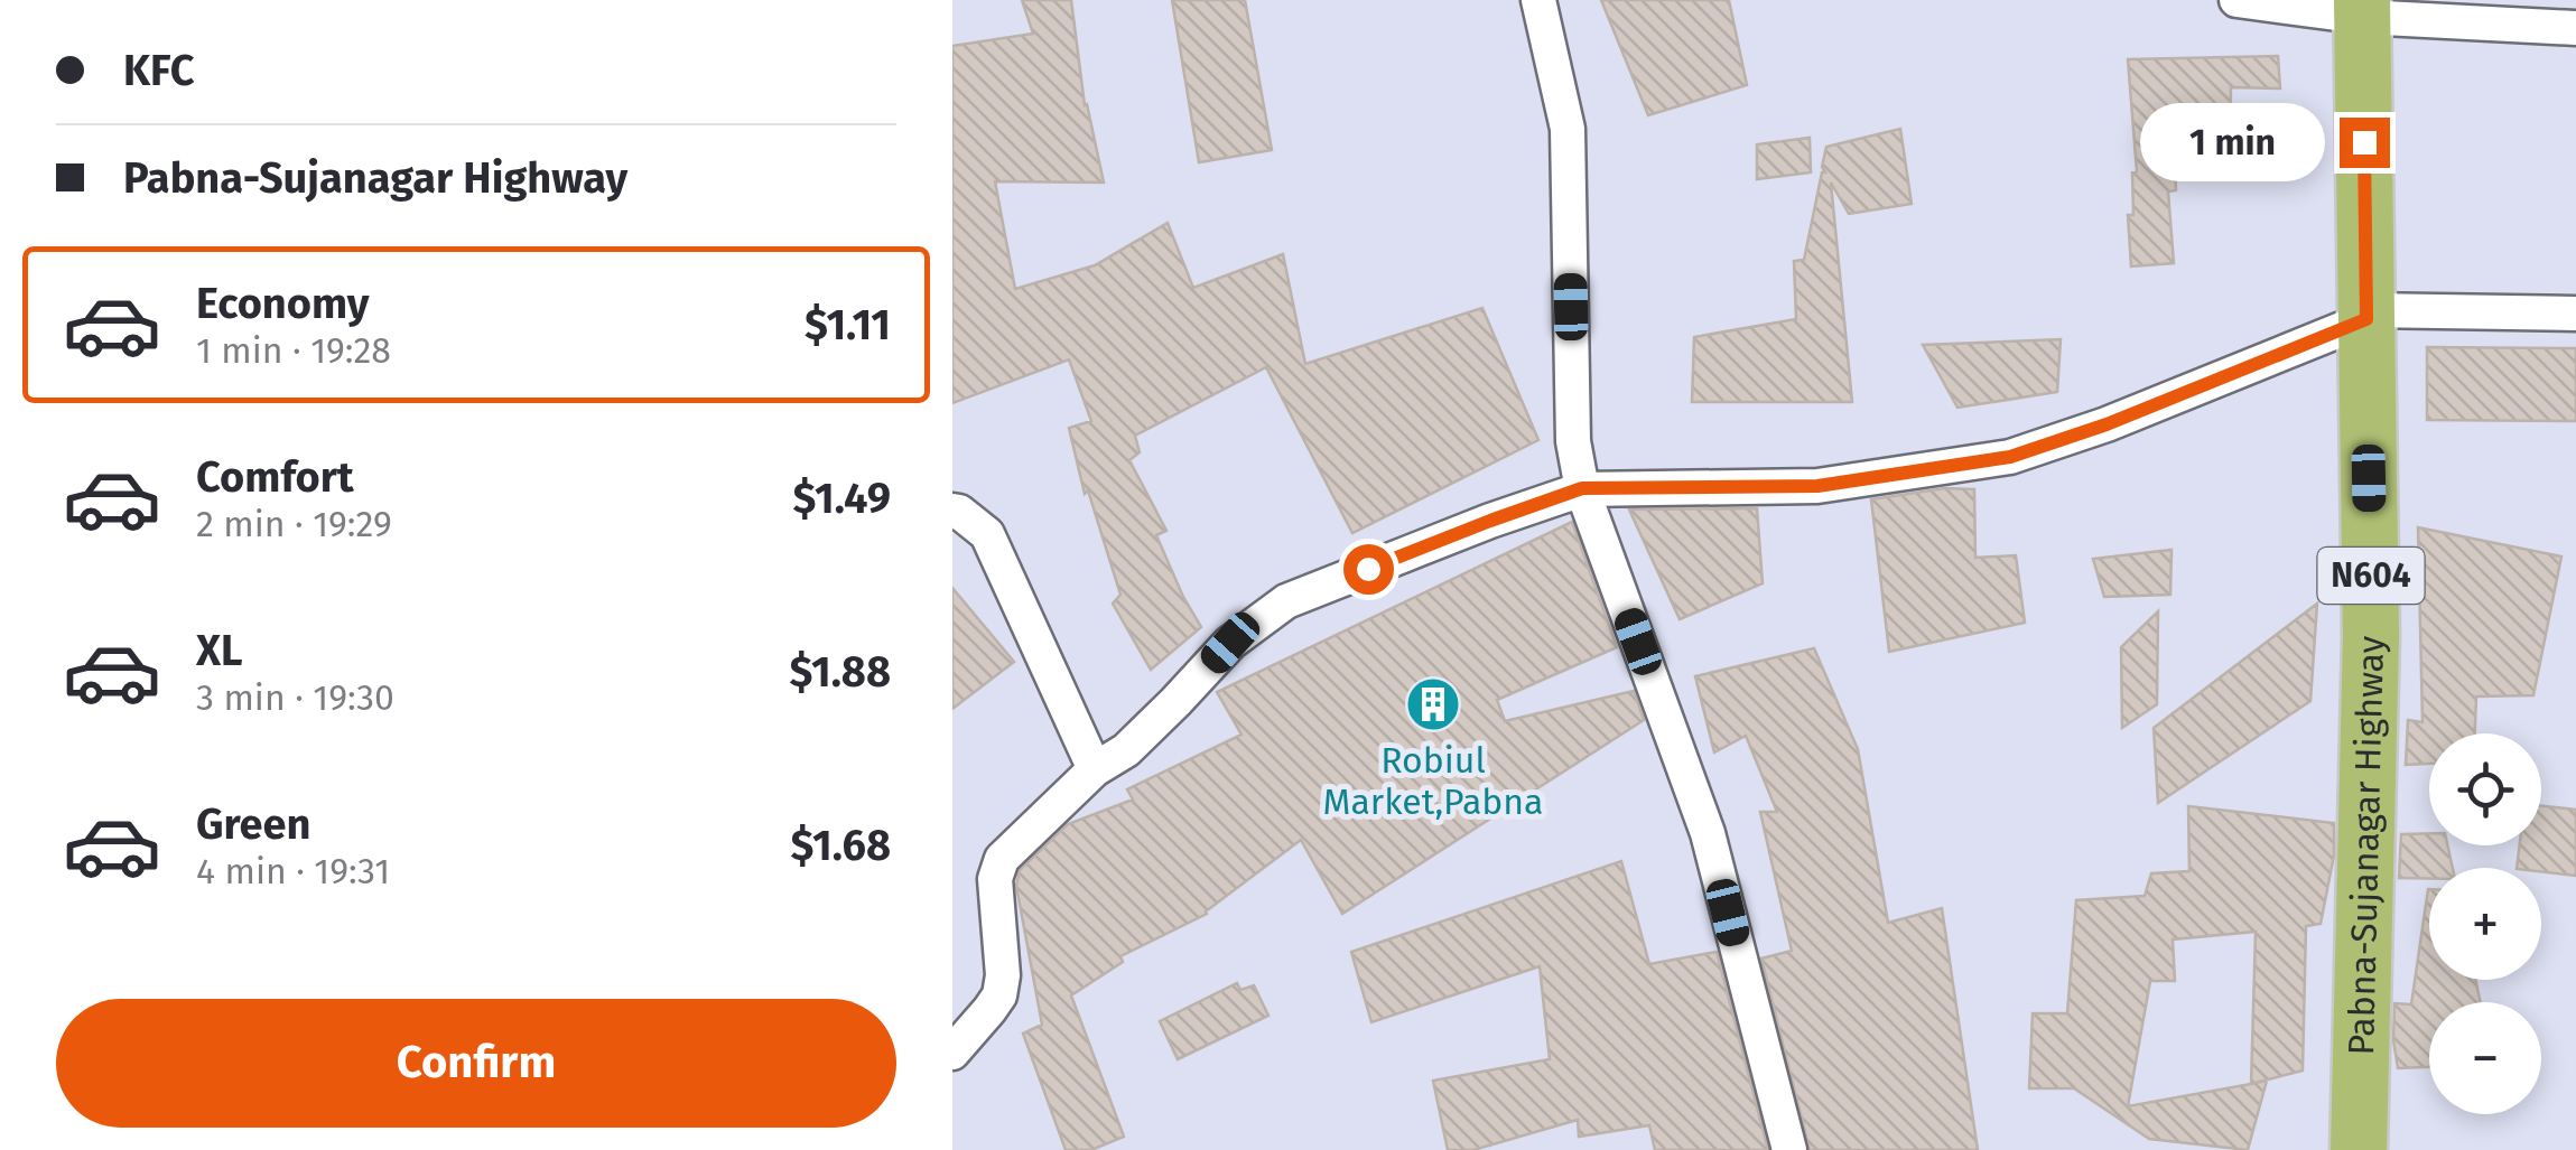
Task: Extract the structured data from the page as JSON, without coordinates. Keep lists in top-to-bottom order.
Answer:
{
  "streets": {
    "highway": ["N604", "Pabna-Sujanagar Highway"]
  },
  "places": {
    "building": ["Robiul Market,Pabna"]
  },
  "page": {
    "banner": ["KFC", "Pabna-Sujanagar Highway"],
    "bubble": "1 min",
    "list": [
      {
        "name": "Economy",
        "note": "1 min · 19:28",
        "value": "$1.11"
      },
      {
        "name": "Comfort",
        "note": "2 min · 19:29",
        "value": "$1.49"
      },
      {
        "name": "XL",
        "note": "3 min · 19:30",
        "value": "$1.88"
      },
      {
        "name": "Green",
        "note": "4 min · 19:31",
        "value": "$1.68"
      }
    ],
    "map_buttons": ["+", "−"],
    "buttons": "Confirm"
  }
}
